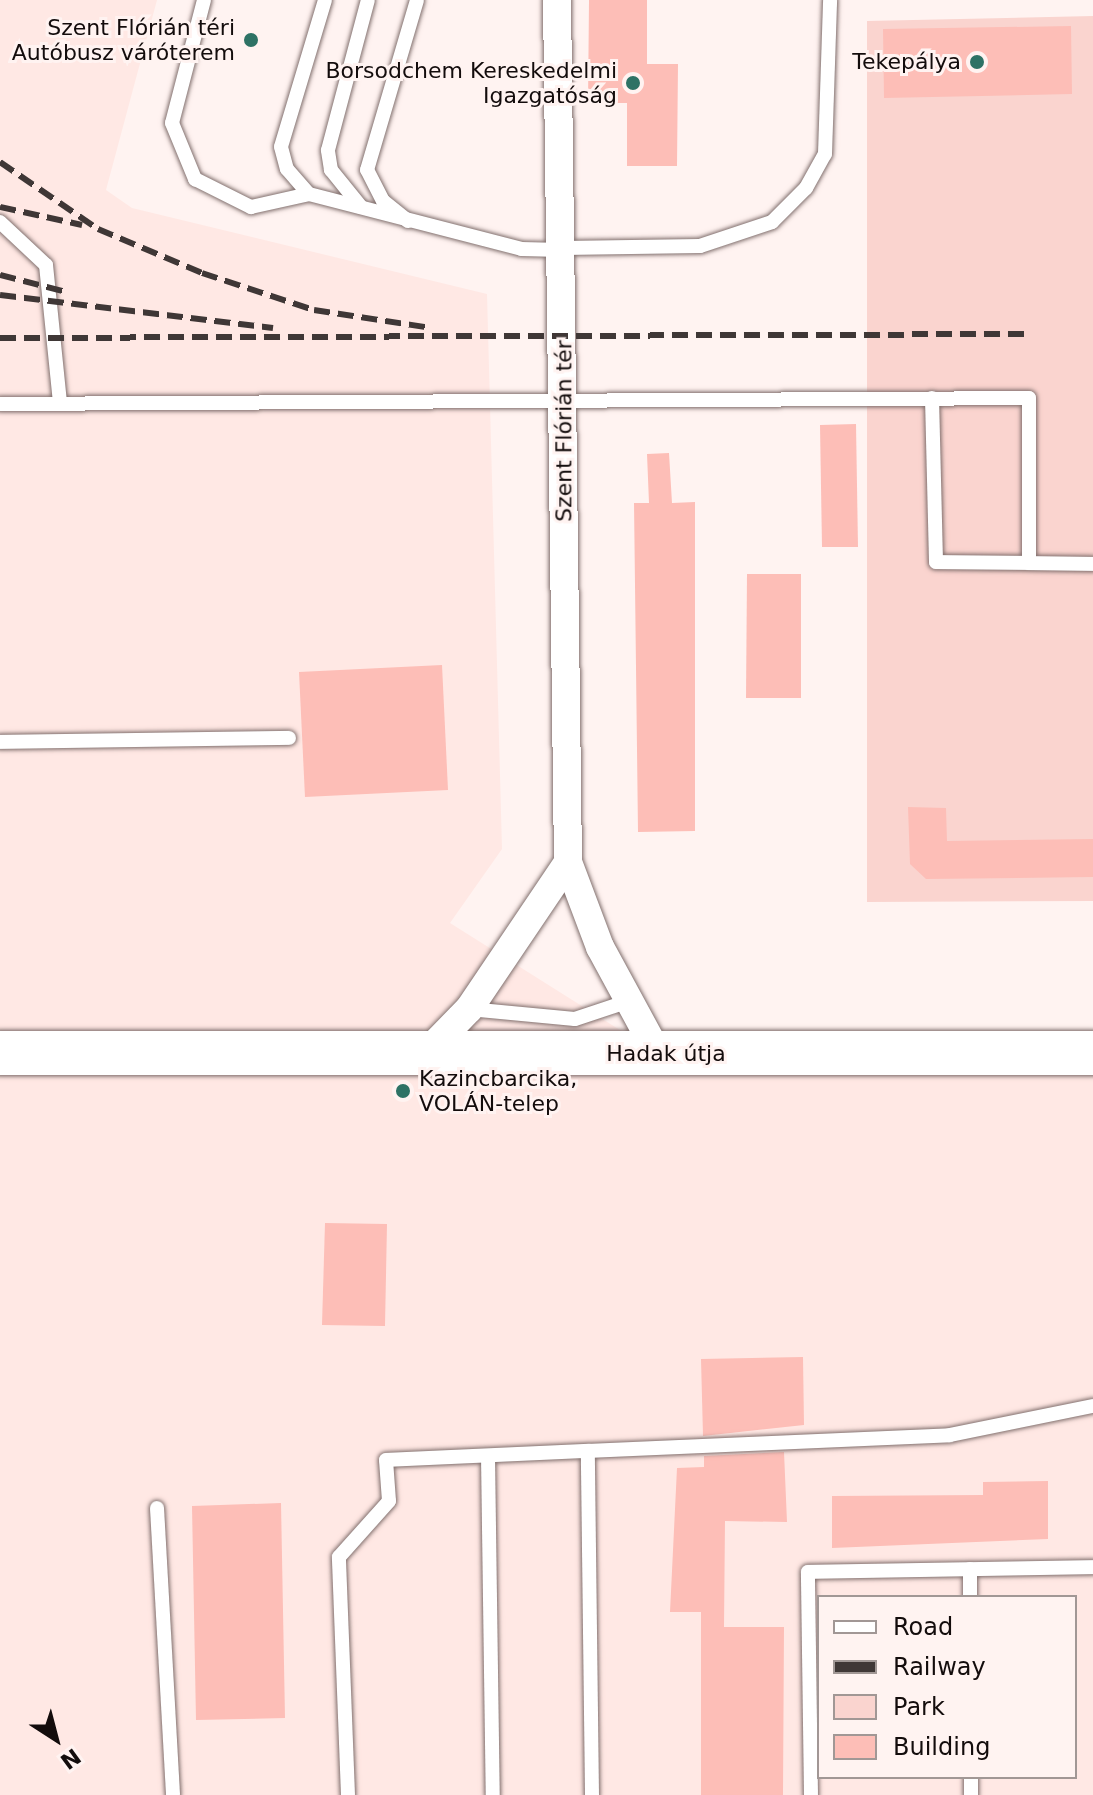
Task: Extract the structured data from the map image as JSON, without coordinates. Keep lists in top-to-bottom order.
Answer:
{
  "streets": {
    "main road": ["Hadak útja"],
    "street": ["Szent Flórián tér"]
  },
  "crossings": [
    ["Szent Flórián tér", "Hadak útja"]
  ],
  "places": [
    "Szent Flórián téri Autóbusz váróterem",
    "Tekepálya",
    "Borsodchem Kereskedelmi Igazgatóság",
    "Kazincbarcika, VOLÁN-telep"
  ],
  "legend": [
    "Road",
    "Railway",
    "Park",
    "Building"
  ],
  "north": "bottom right"
}
